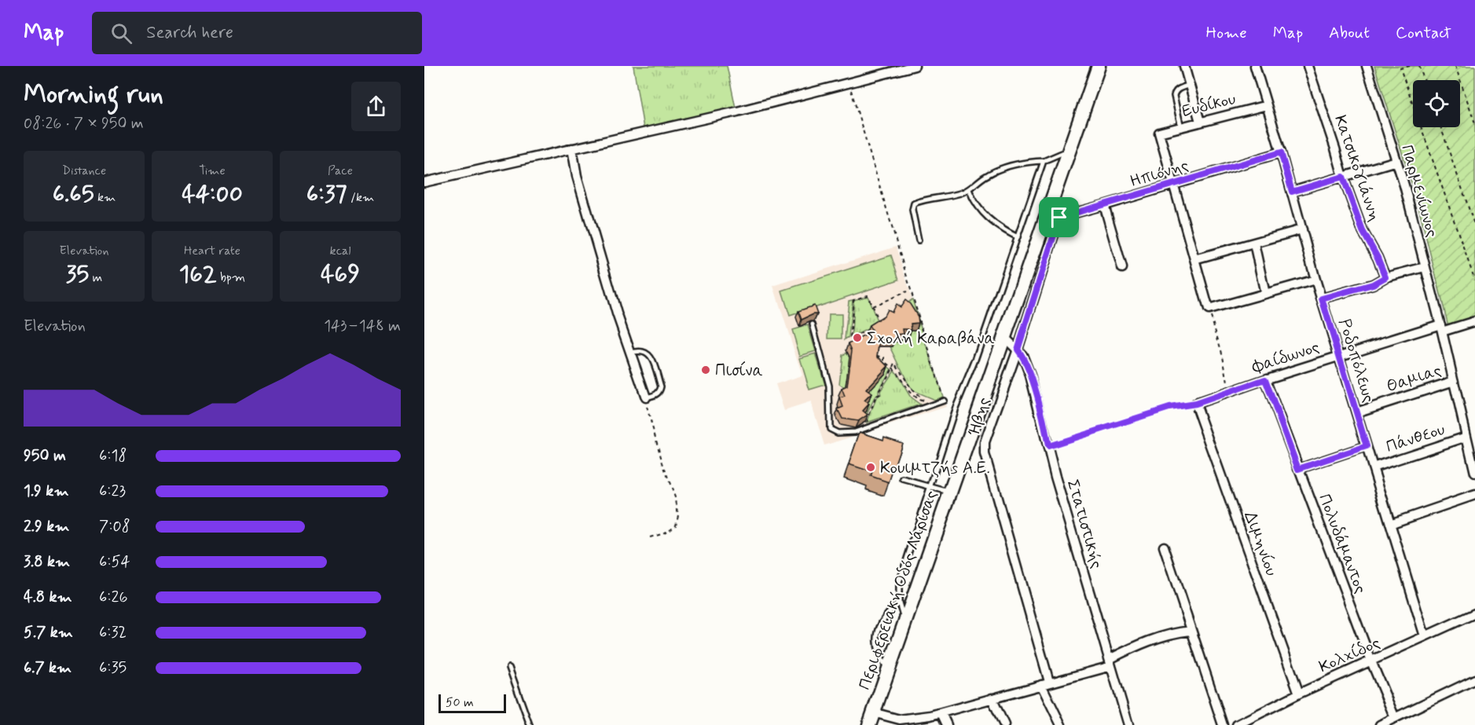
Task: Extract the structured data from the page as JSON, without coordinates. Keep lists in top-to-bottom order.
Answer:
{
  "streets": {
    "highway": ["Περιφερειακή Οδός Λάρισας"],
    "street": [
      "Ευδίκου",
      "Κατσικογιάννη",
      "Ηπιόνης",
      "Παρμενίωνος",
      "Φαίδωνος",
      "Ροδοπόλεως",
      "Θαμιας",
      "Ήβης",
      "Πάνθεου",
      "Στατιστικής",
      "Διμηνίου",
      "Πολυδάμαντος",
      "Κολχίδος"
    ]
  },
  "crossings": [
    ["Ευδίκου", "Ηπιόνης"],
    ["Ευδίκου", "Ροδοπόλεως"],
    ["Ηπιόνης", "Ροδοπόλεως"],
    ["Ηπιόνης", "Ήβης"],
    ["Ηπιόνης", "Περιφερειακή Οδός Λάρισας"],
    ["Παρμενίωνος", "Φαίδωνος"],
    ["Παρμενίωνος", "Θαμιας"],
    ["Παρμενίωνος", "Πάνθεου"],
    ["Φαίδωνος", "Ροδοπόλεως"],
    ["Φαίδωνος", "Διμηνίου"],
    ["Φαίδωνος", "Πολυδάμαντος"],
    ["Ροδοπόλεως", "Θαμιας"],
    ["Ροδοπόλεως", "Πάνθεου"],
    ["Ροδοπόλεως", "Κολχίδος"],
    ["Ήβης", "Στατιστικής"],
    ["Πάνθεου", "Πολυδάμαντος"],
    ["Στατιστικής", "Περιφερειακή Οδός Λάρισας"],
    ["Διμηνίου", "Κολχίδος"],
    ["Πολυδάμαντος", "Κολχίδος"]
  ],
  "places": ["Σχολή Καραβάνα", "Πισίνα", "Κουιμτζήs Α.Ε."],
  "scale_bar": "50 m",
  "page": {
    "header": "Map",
    "search": "Search here",
    "nav": [
      "Home",
      "Map",
      "About",
      "Contact"
    ],
    "heading": ["Morning run", "08:26 · 7 × 950 m"],
    "stats": [
      ["Distance", "6.65 km"],
      ["Time", "44:00"],
      ["Pace", "6:37 /km"],
      ["Elevation", "35 m"],
      ["Heart rate", "162 bpm"],
      ["kcal", "469"]
    ],
    "chart": ["Elevation", "143–148 m"],
    "list": [
      {
        "name": "950 m",
        "note": "6:18"
      },
      {
        "name": "1.9 km",
        "note": "6:23"
      },
      {
        "name": "2.9 km",
        "note": "7:08"
      },
      {
        "name": "3.8 km",
        "note": "6:54"
      },
      {
        "name": "4.8 km",
        "note": "6:26"
      },
      {
        "name": "5.7 km",
        "note": "6:32"
      },
      {
        "name": "6.7 km",
        "note": "6:35"
      }
    ],
    "scale": "50 m"
  }
}
